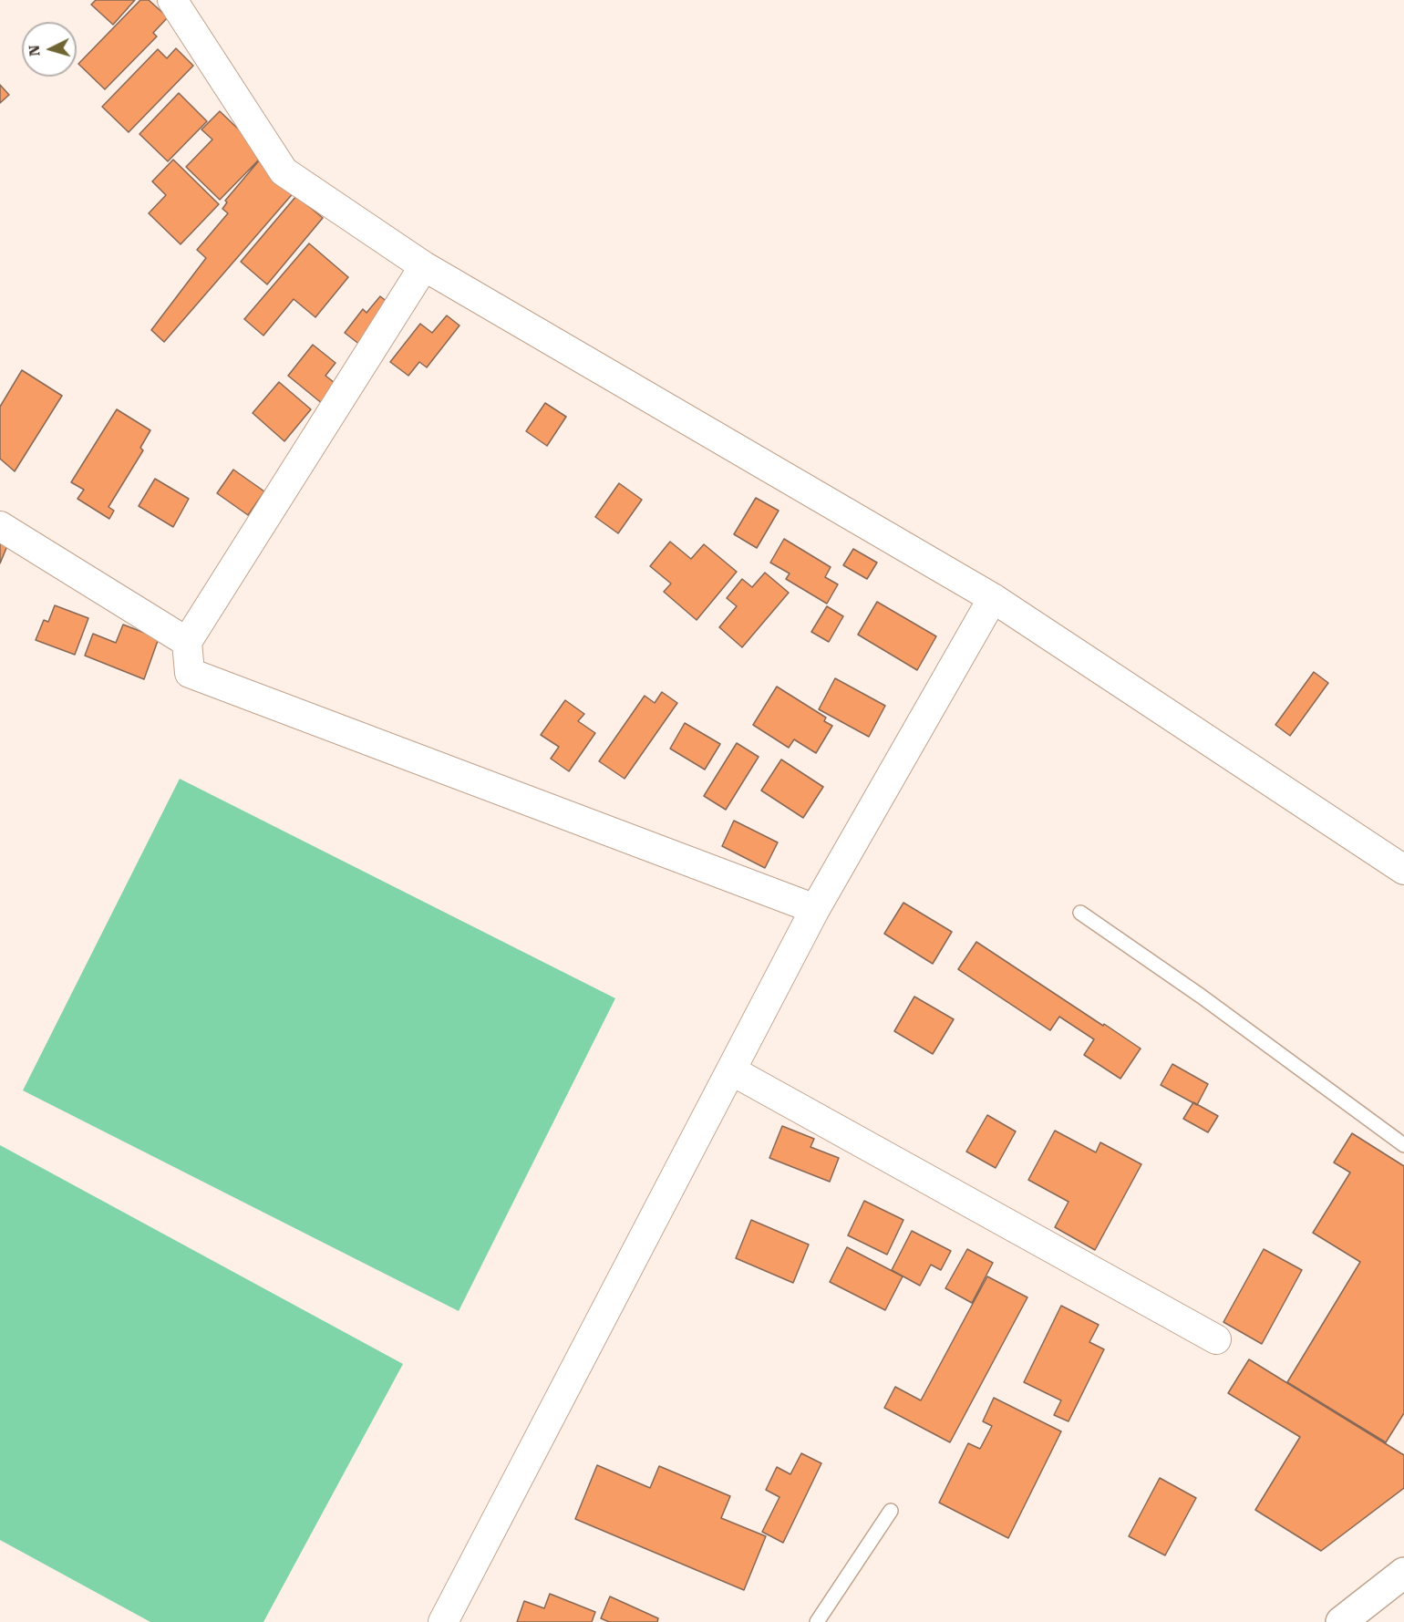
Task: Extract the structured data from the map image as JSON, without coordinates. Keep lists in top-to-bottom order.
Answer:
{
  "north": "left"
}
